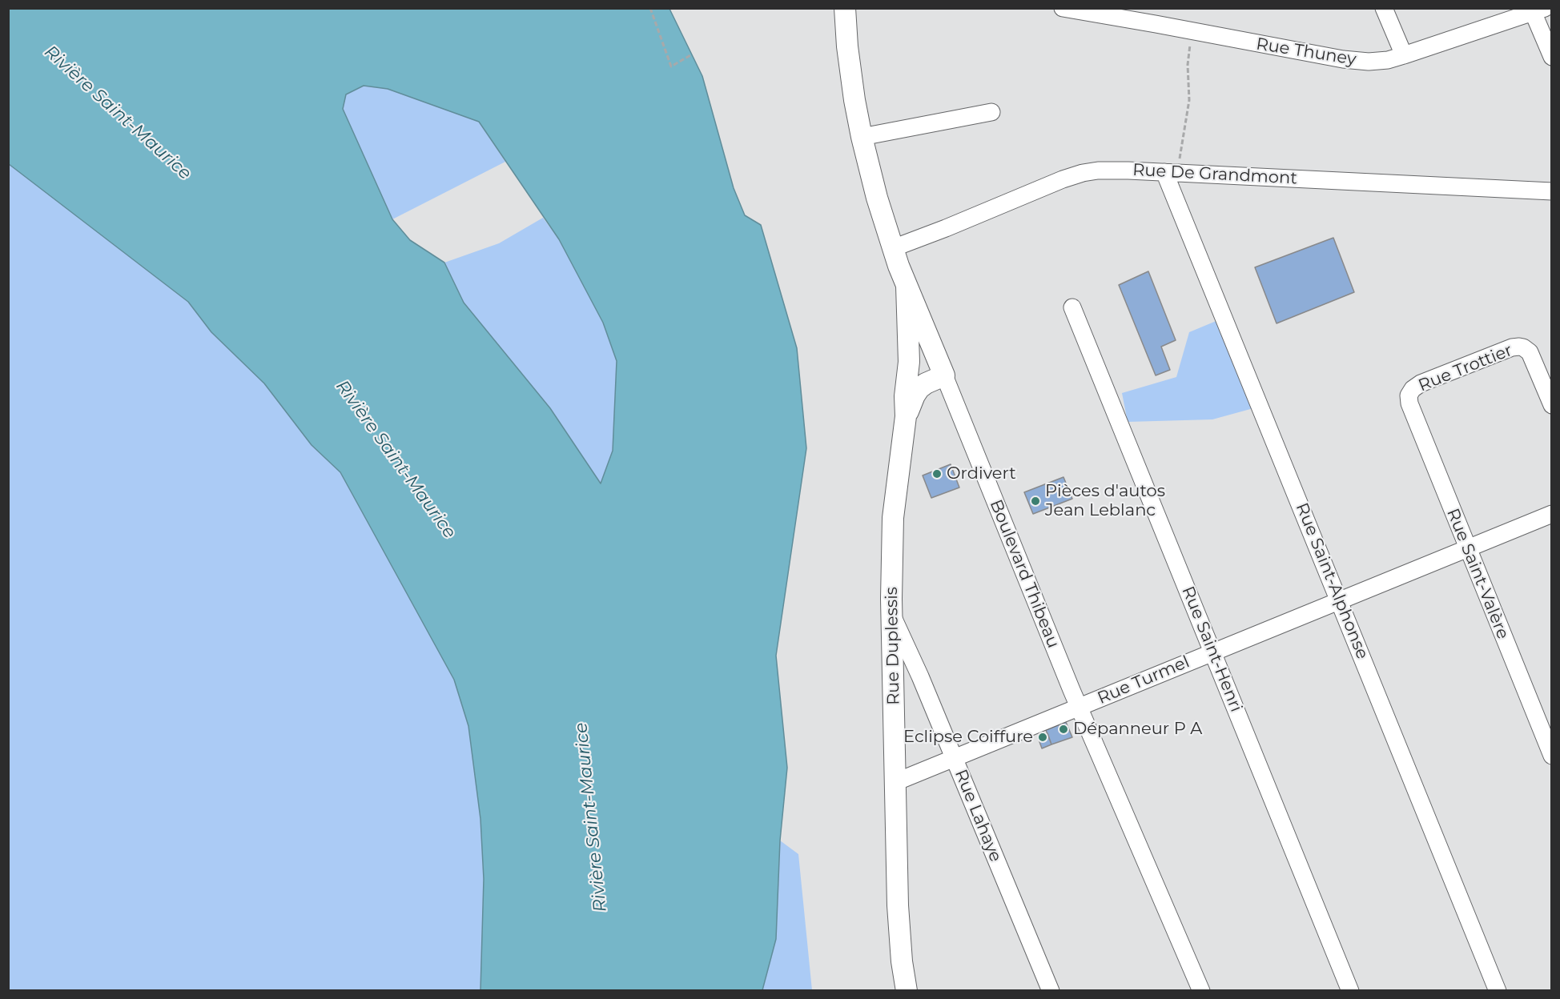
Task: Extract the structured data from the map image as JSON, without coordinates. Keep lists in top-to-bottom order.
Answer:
{
  "streets": {
    "main road": ["Boulevard Thibeau", "Rue Duplessis"],
    "street": [
      "Rue Thuney",
      "Rue De Grandmont",
      "Rue Trottier",
      "Rue Saint-Valère",
      "Rue Saint-Alphonse",
      "Rue Saint-Henri",
      "Rue Turmel",
      "Rue Lahaye"
    ]
  },
  "crossings": [
    ["Rue De Grandmont", "Boulevard Thibeau"],
    ["Rue De Grandmont", "Rue Saint-Alphonse"],
    ["Rue Trottier", "Rue Saint-Valère"],
    ["Boulevard Thibeau", "Rue Duplessis"],
    ["Boulevard Thibeau", "Rue Turmel"],
    ["Rue Saint-Valère", "Rue Turmel"],
    ["Rue Saint-Alphonse", "Rue Turmel"],
    ["Rue Duplessis", "Rue Turmel"],
    ["Rue Duplessis", "Rue Lahaye"],
    ["Rue Saint-Henri", "Rue Turmel"],
    ["Rue Turmel", "Rue Lahaye"]
  ],
  "water": ["Rivière Saint-Maurice"],
  "places": [
    "Ordivert",
    "Pièces d'autos Jean Leblanc",
    "Dépanneur P A",
    "Eclipse Coiffure"
  ]
}
